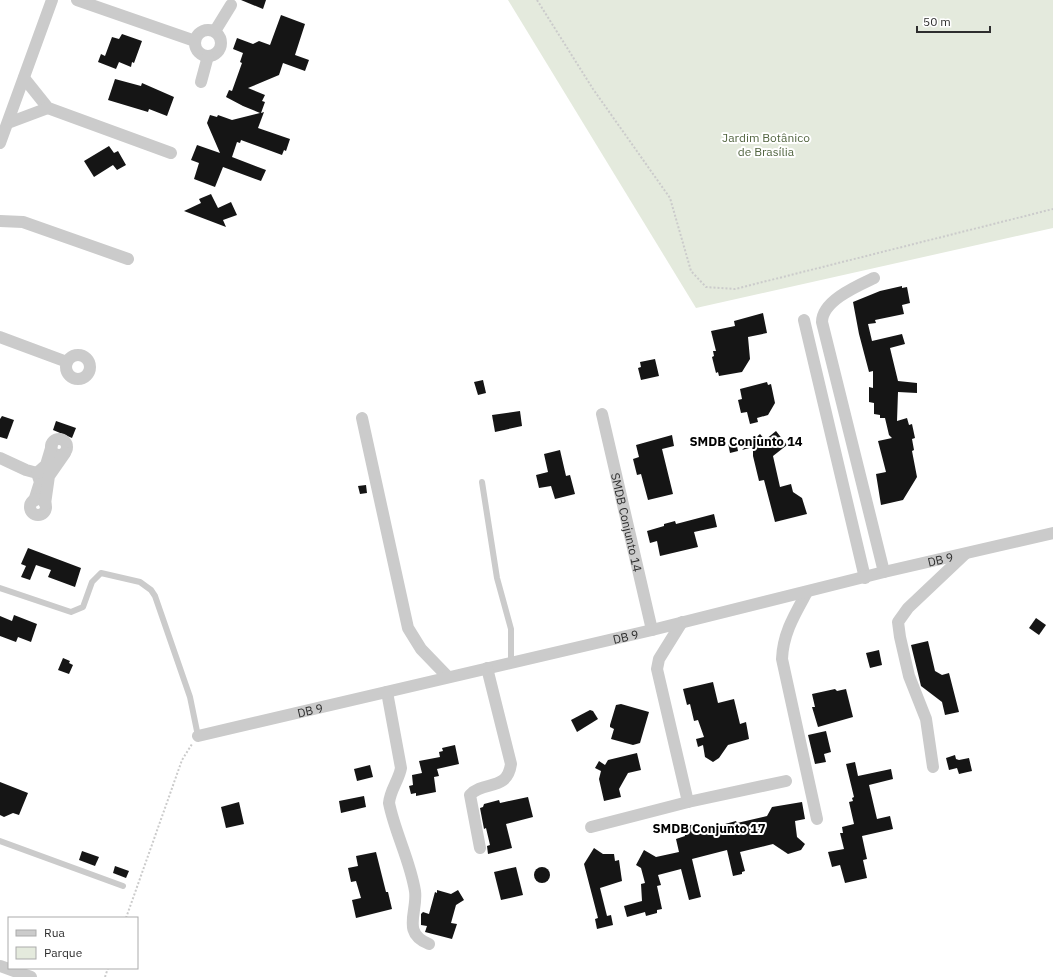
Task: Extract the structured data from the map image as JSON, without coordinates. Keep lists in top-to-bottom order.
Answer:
{
  "streets": {
    "street": ["SMDB Conjunto 14", "DB 9"]
  },
  "crossings": [
    ["SMDB Conjunto 14", "DB 9"]
  ],
  "districts": ["SMDB Conjunto 14", "SMDB Conjunto 17"],
  "parks": ["Jardim Botânico de Brasília"],
  "legend": ["Rua", "Parque"],
  "scale_bar": "50 m"
}
